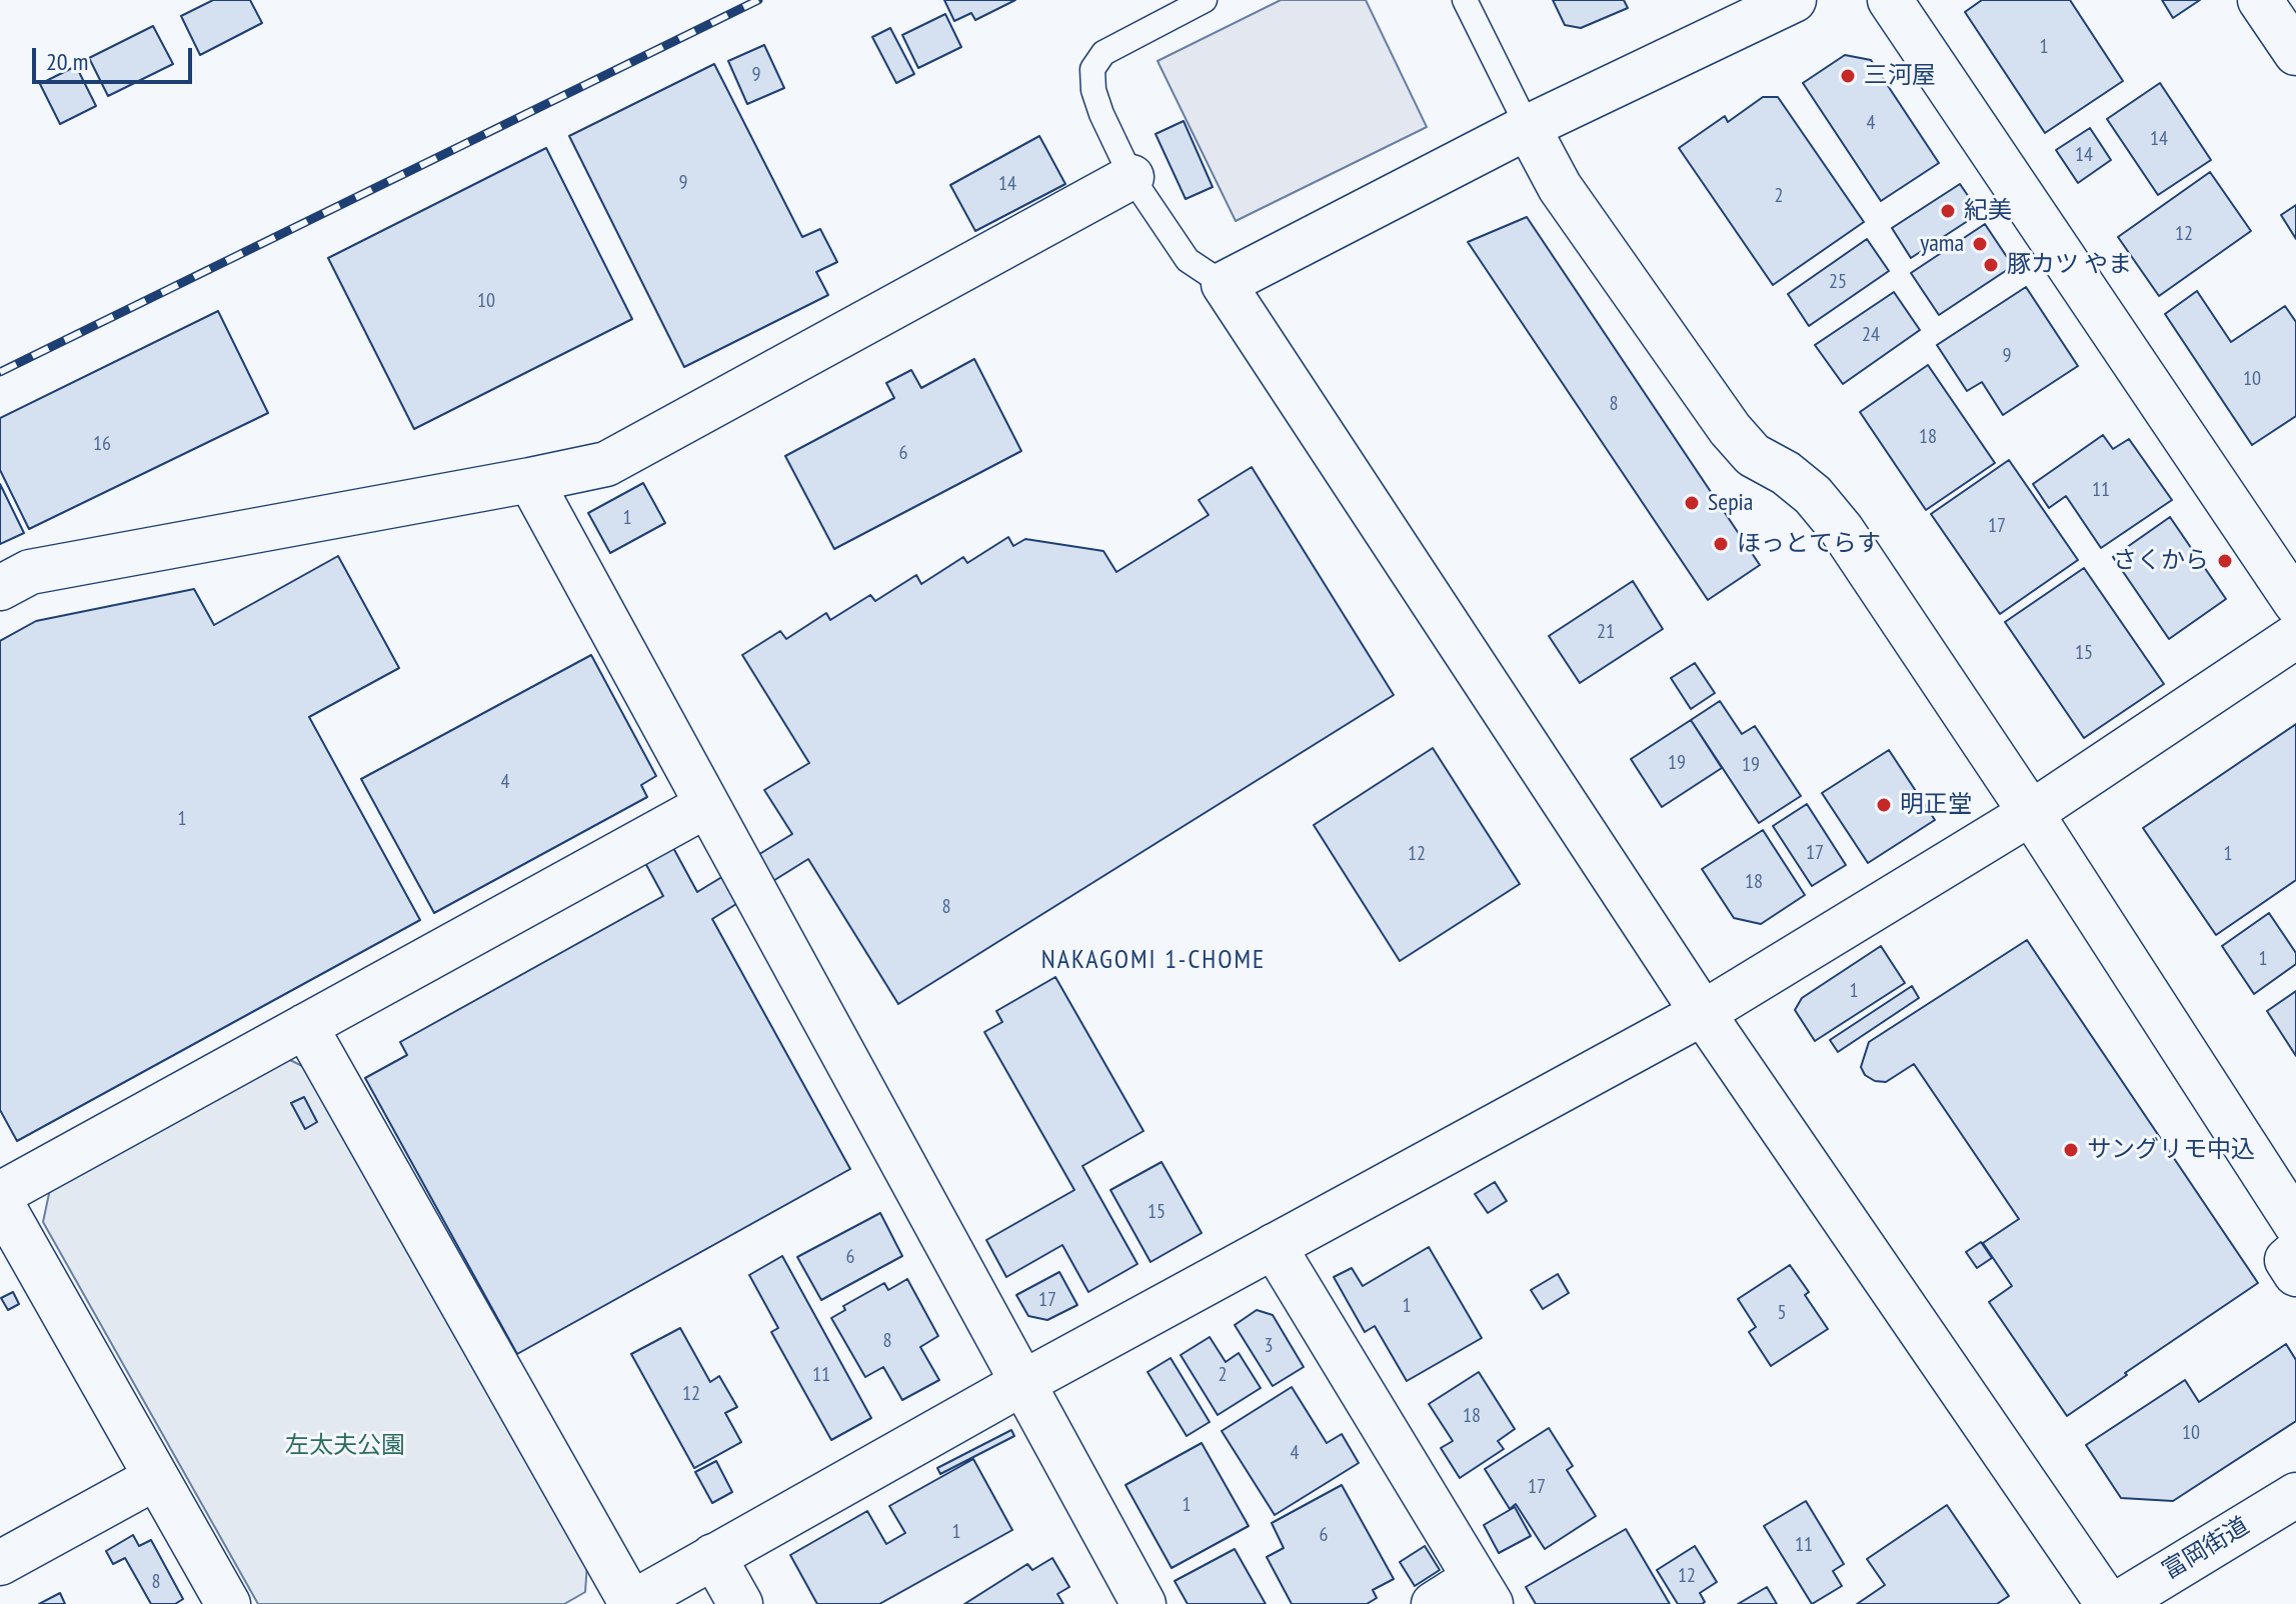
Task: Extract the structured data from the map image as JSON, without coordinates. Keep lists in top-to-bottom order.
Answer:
{
  "streets": {
    "street": ["富岡街道"]
  },
  "districts": ["NAKAGOMI 1-CHOME"],
  "parks": ["左太夫公園"],
  "places": [
    "三河屋",
    "紀美",
    "yama",
    "豚カツ やま",
    "Sepia",
    "ほっとてらす",
    "さくから",
    "明正堂",
    "サングリモ中込"
  ],
  "house_numbers": [
    "1",
    "9",
    "4",
    "14",
    "14",
    "9",
    "14",
    "2",
    "12",
    "25",
    "10",
    "24",
    "9",
    "10",
    "8",
    "18",
    "16",
    "6",
    "11",
    "1",
    "17",
    "21",
    "15",
    "19",
    "19",
    "4",
    "1",
    "17",
    "12",
    "1",
    "18",
    "8",
    "1",
    "1",
    "15",
    "6",
    "17",
    "1",
    "5",
    "8",
    "3",
    "11",
    "2",
    "12",
    "18",
    "10",
    "4",
    "17",
    "1",
    "1",
    "6",
    "11",
    "12",
    "8"
  ],
  "scale_bar": "20 m"
}
